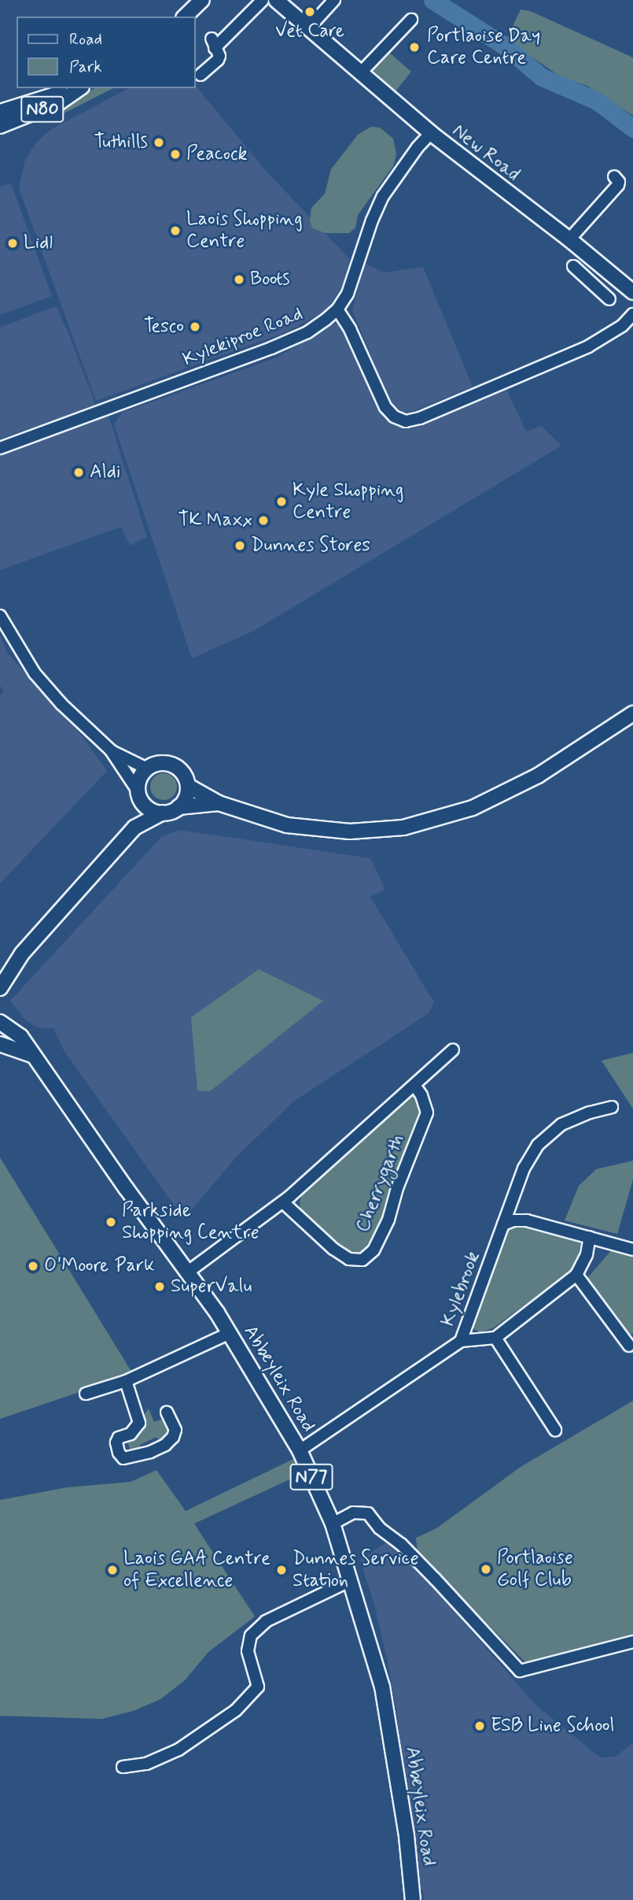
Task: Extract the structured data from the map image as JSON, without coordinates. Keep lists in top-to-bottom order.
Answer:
{
  "streets": {
    "main road": [
      "N80",
      "New Road",
      "Abbeyleix Road",
      "N77"
    ],
    "street": ["Kylekiproe Road", "Cherrygarth", "Kylebrook"]
  },
  "crossings": [
    ["New Road", "Kylekiproe Road"],
    ["Cherrygarth", "Abbeyleix Road"],
    ["Kylebrook", "Abbeyleix Road"]
  ],
  "places": [
    "Vet Care",
    "Portlaoise Day Care Centre",
    "Tuthills",
    "Peacock",
    "Laois Shopping Centre",
    "Lidl",
    "Boots",
    "Tesco",
    "Aldi",
    "Kyle Shopping Centre",
    "TK Maxx",
    "Dunnes Stores",
    "Parkside Shopping Centre",
    "O'Moore Park",
    "SuperValu",
    "Portlaoise Golf Club",
    "Laois GAA Centre of Excellence",
    "Dunnes Service Station",
    "ESB Line School"
  ],
  "legend": ["Road", "Park"]
}
